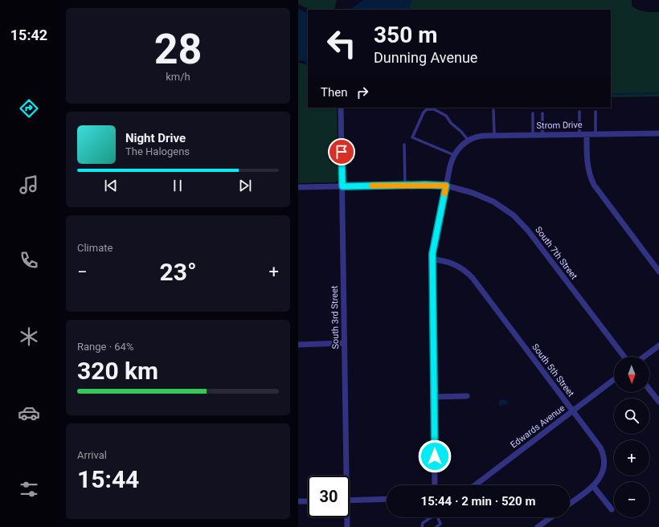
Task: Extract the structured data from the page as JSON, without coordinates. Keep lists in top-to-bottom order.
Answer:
{
  "streets": {
    "street": [
      "Strom Drive",
      "South 7th Street",
      "South 3rd Street",
      "South 5th Street",
      "Edwards Avenue"
    ]
  },
  "crossings": [
    ["South 7th Street", "South 3rd Street"],
    ["South 5th Street", "Edwards Avenue"]
  ],
  "north": "bottom",
  "page": {
    "tabs": "15:42",
    "tile": [
      ["28", "km/h"],
      "Climate",
      ["Range · 64%", "320 km"],
      ["Arrival", "15:44"]
    ],
    "turn": ["350 m", "Dunning Avenue"],
    "then": "Then",
    "song": ["Night Drive", "The Halogens"],
    "heat": ["−", "23°", "+"],
    "map_buttons": ["+", "−"],
    "limit": "30",
    "trip": "15:44 · 2 min · 520 m"
  }
}
